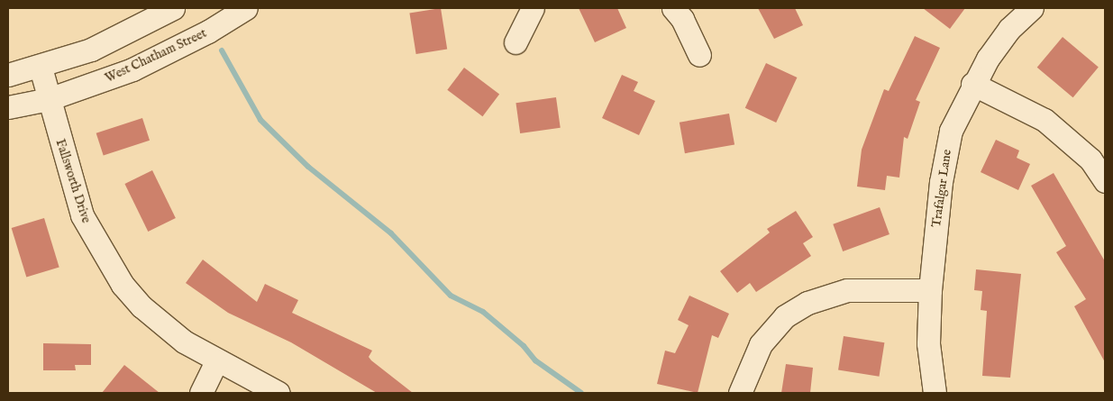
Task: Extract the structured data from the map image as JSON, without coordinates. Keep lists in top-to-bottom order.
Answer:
{
  "streets": {
    "street": ["West Chatham Street", "Fallsworth Drive", "Trafalgar Lane"]
  },
  "crossings": [
    ["West Chatham Street", "Fallsworth Drive"]
  ]
}
